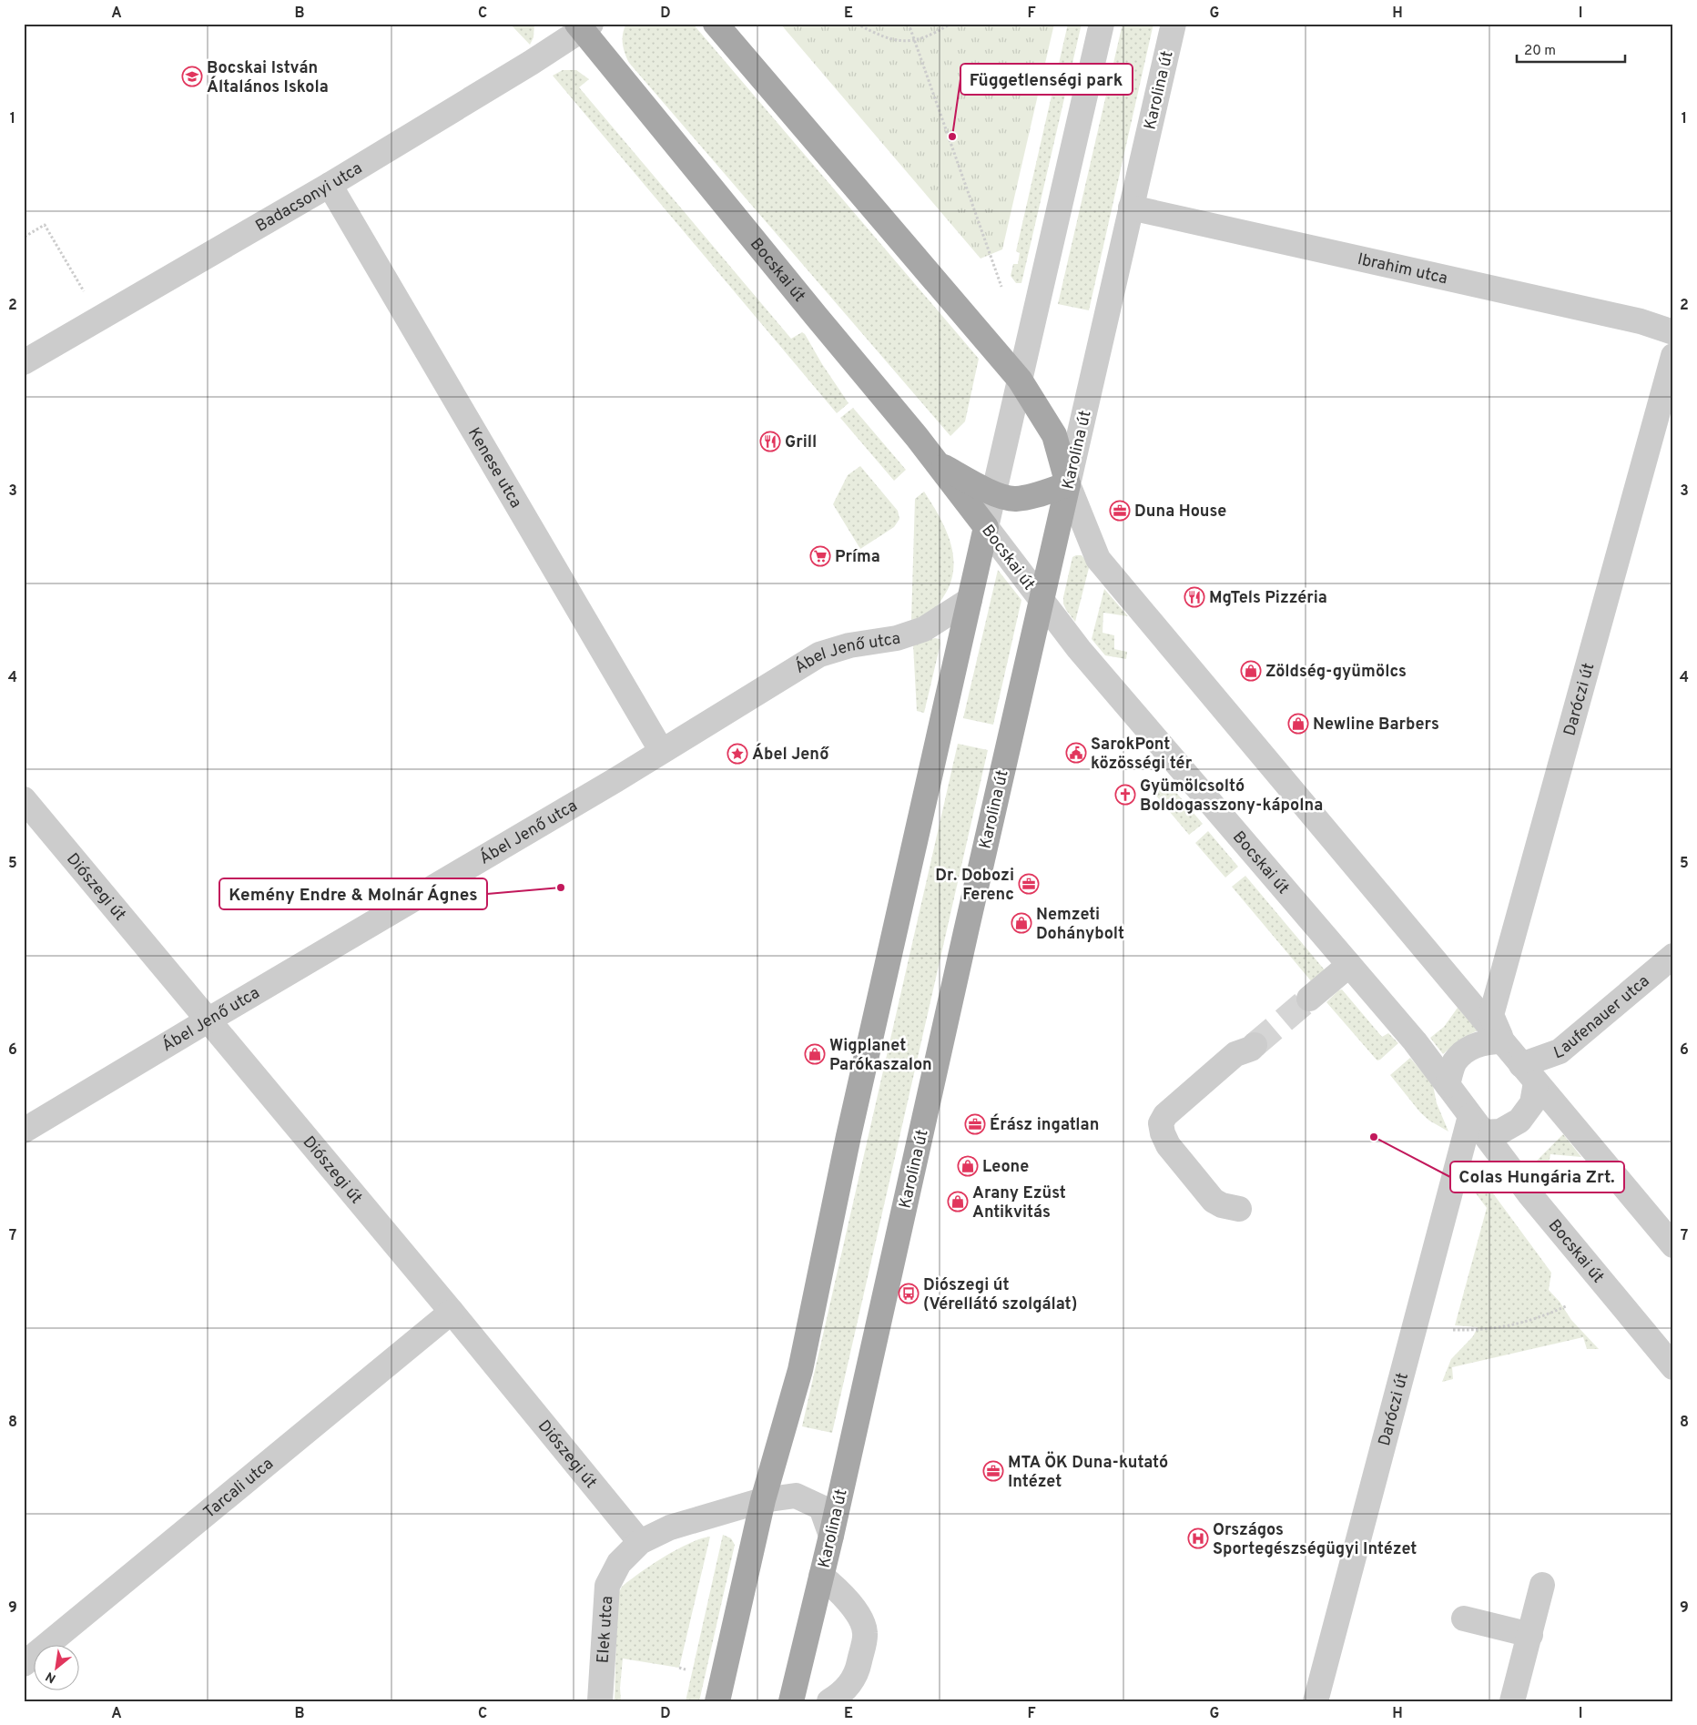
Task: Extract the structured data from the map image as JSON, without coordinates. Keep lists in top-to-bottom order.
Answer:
{
  "streets": {
    "main road": ["Karolina út", "Bocskai út"],
    "street": [
      "Badacsonyi utca",
      "Ibrahim utca",
      "Kenese utca",
      "Ábel Jenő utca",
      "Daróczi út",
      "Diószegi út",
      "Laufenauer utca",
      "Tarcali utca",
      "Elek utca"
    ]
  },
  "crossings": [
    ["Karolina út", "Ibrahim utca"],
    ["Karolina út", "Bocskai út"],
    ["Badacsonyi utca", "Bocskai út"],
    ["Badacsonyi utca", "Kenese utca"],
    ["Bocskai út", "Daróczi út"],
    ["Bocskai út", "Laufenauer utca"],
    ["Kenese utca", "Ábel Jenő utca"],
    ["Ábel Jenő utca", "Diószegi út"],
    ["Daróczi út", "Laufenauer utca"],
    ["Diószegi út", "Tarcali utca"],
    ["Diószegi út", "Elek utca"]
  ],
  "places": {
    "school or university": ["Bocskai István Általános Iskola"],
    "other": ["Függetlenségi park", "Kemény Endre & Molnár Ágnes", "Colas Hungária Zrt."],
    "restaurant": ["Grill", "MgTels Pizzéria"],
    "office": [
      "Duna House",
      "Dr. Dobozi Ferenc",
      "Érász ingatlan",
      "MTA ÖK Duna-kutató Intézet"
    ],
    "supermarket": ["Príma"],
    "shop": [
      "Zöldség-gyümölcs",
      "Newline Barbers",
      "Nemzeti Dohánybolt",
      "Wigplanet Parókaszalon",
      "Leone",
      "Arany Ezüst Antikvitás"
    ],
    "public building": ["SarokPont közösségi tér"],
    "place": ["Ábel Jenő"],
    "church": ["Gyümölcsoltó Boldogasszony-kápolna"],
    "bus stop": ["Diószegi út (Vérellátó szolgálat)"],
    "hospital": ["Országos Sportegészségügyi Intézet"]
  },
  "scale_bar": "20 m",
  "north": "bottom left",
  "grid": {
    "columns": [
      "A",
      "B",
      "C",
      "D",
      "E",
      "F",
      "G",
      "H",
      "I"
    ],
    "rows": [
      "1",
      "2",
      "3",
      "4",
      "5",
      "6",
      "7",
      "8",
      "9"
    ]
  }
}
